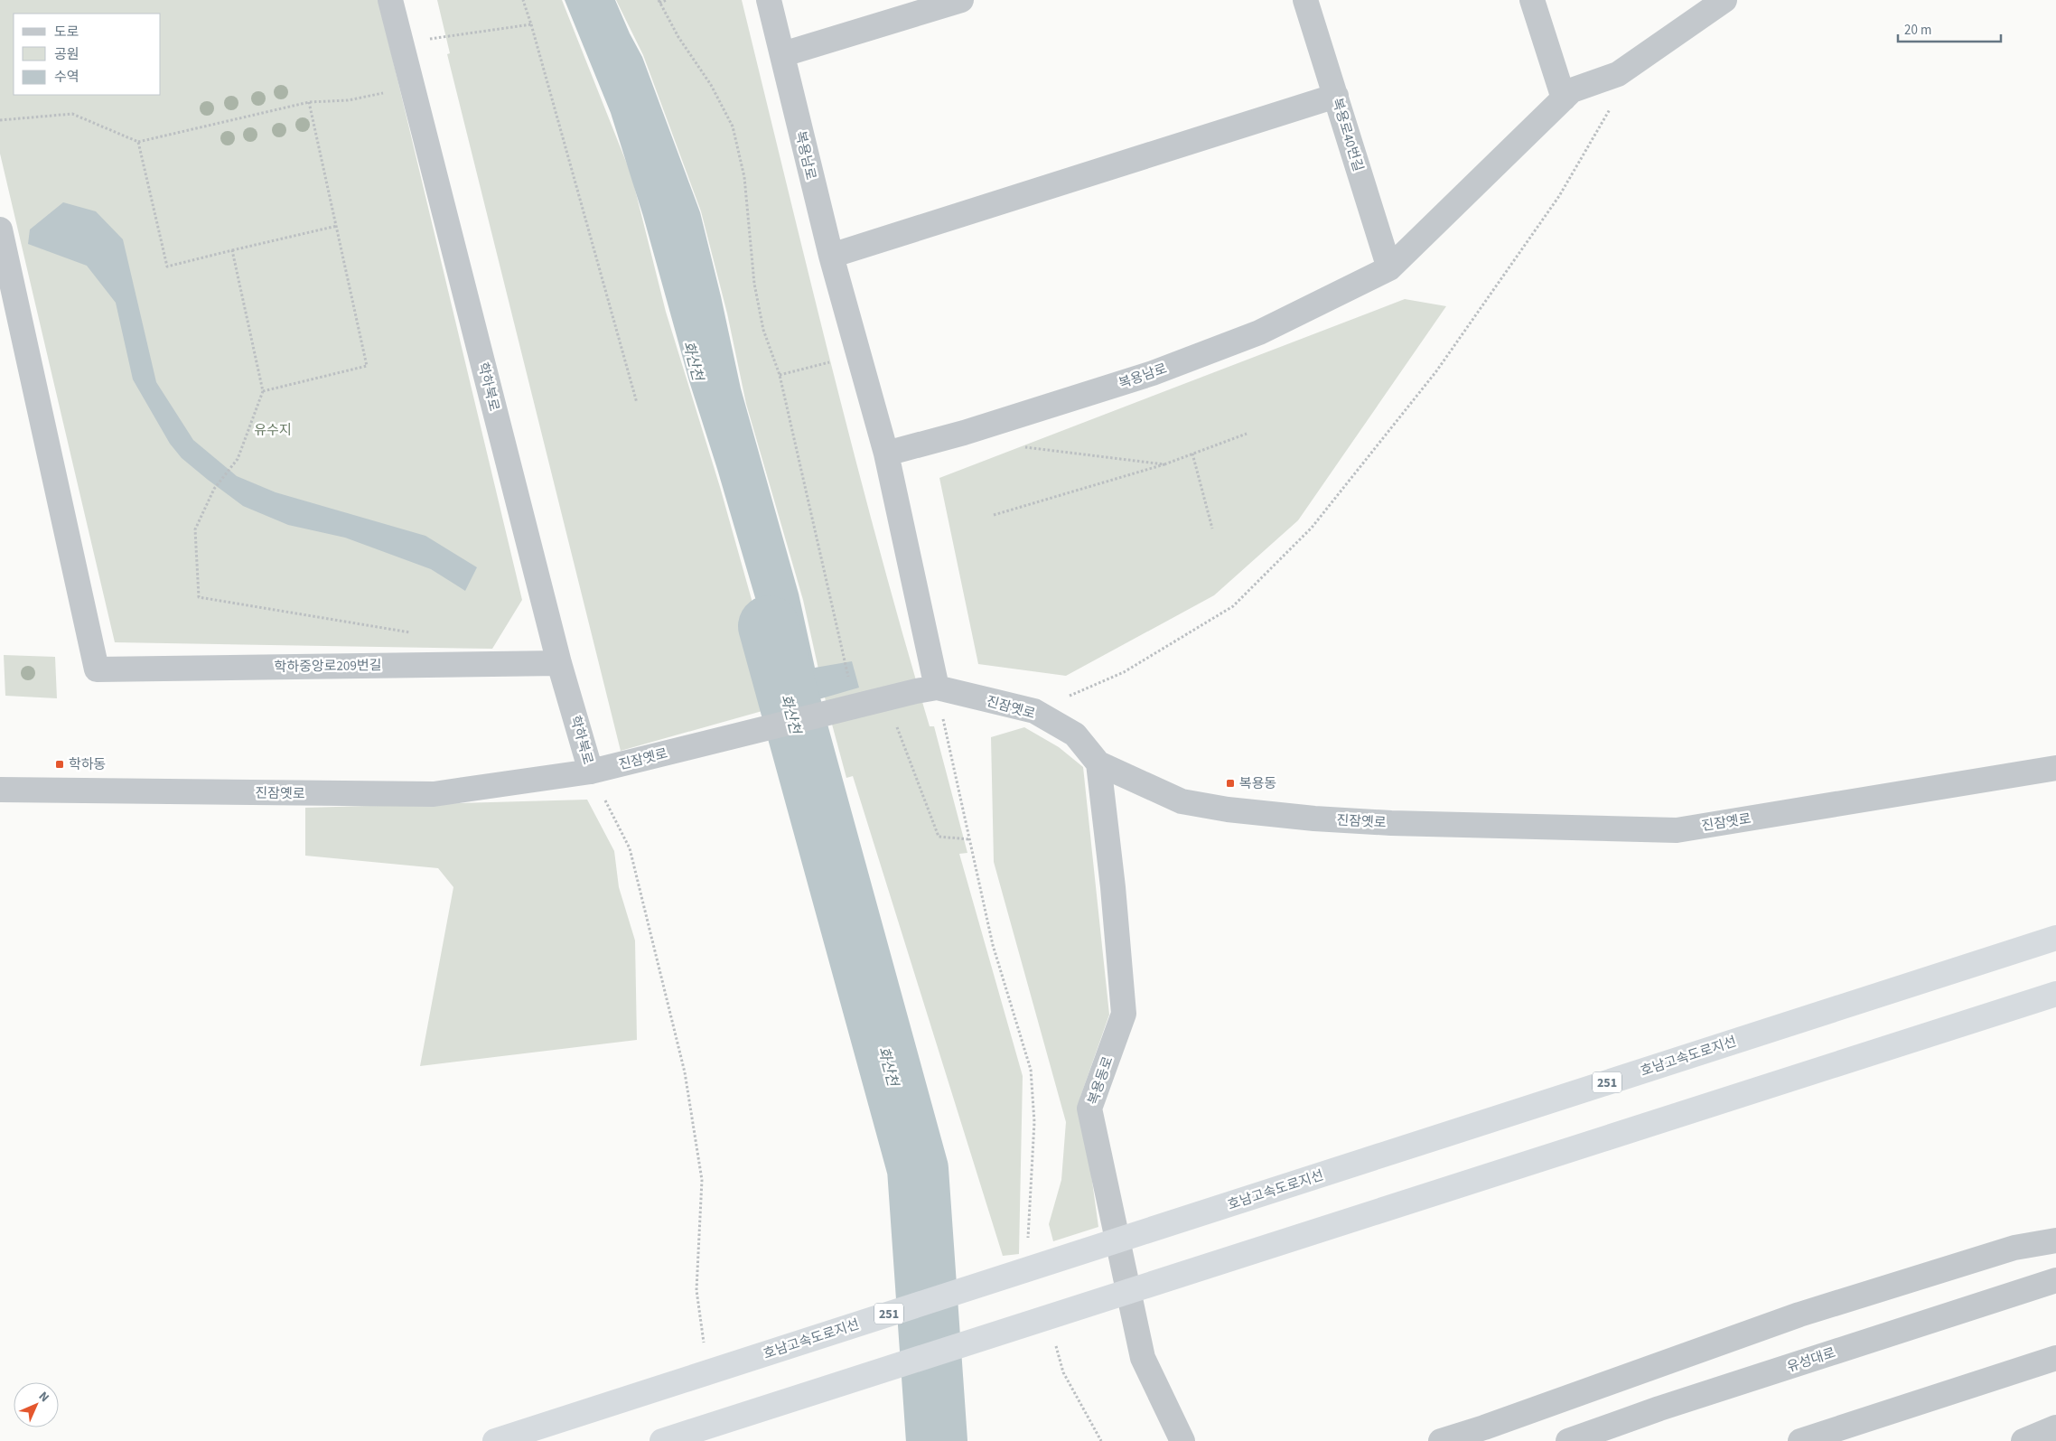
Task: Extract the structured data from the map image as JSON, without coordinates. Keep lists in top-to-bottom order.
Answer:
{
  "streets": {
    "highway": ["호남고속도로지선", "251"],
    "street": [
      "복용로40번길",
      "복용남로",
      "학하북로",
      "학하중앙로209번길",
      "진잠옛로",
      "복용동로",
      "유성대로"
    ]
  },
  "crossings": [
    ["복용로40번길", "복용남로"],
    ["복용남로", "진잠옛로"],
    ["학하북로", "학하중앙로209번길"],
    ["학하북로", "진잠옛로"],
    ["진잠옛로", "복용동로"]
  ],
  "water": ["화산천"],
  "parks": ["유수지"],
  "places": {
    "transit": ["학하동", "복용동"]
  },
  "legend": ["도로", "공원", "수역"],
  "scale_bar": "20 m",
  "north": "top right"
}
